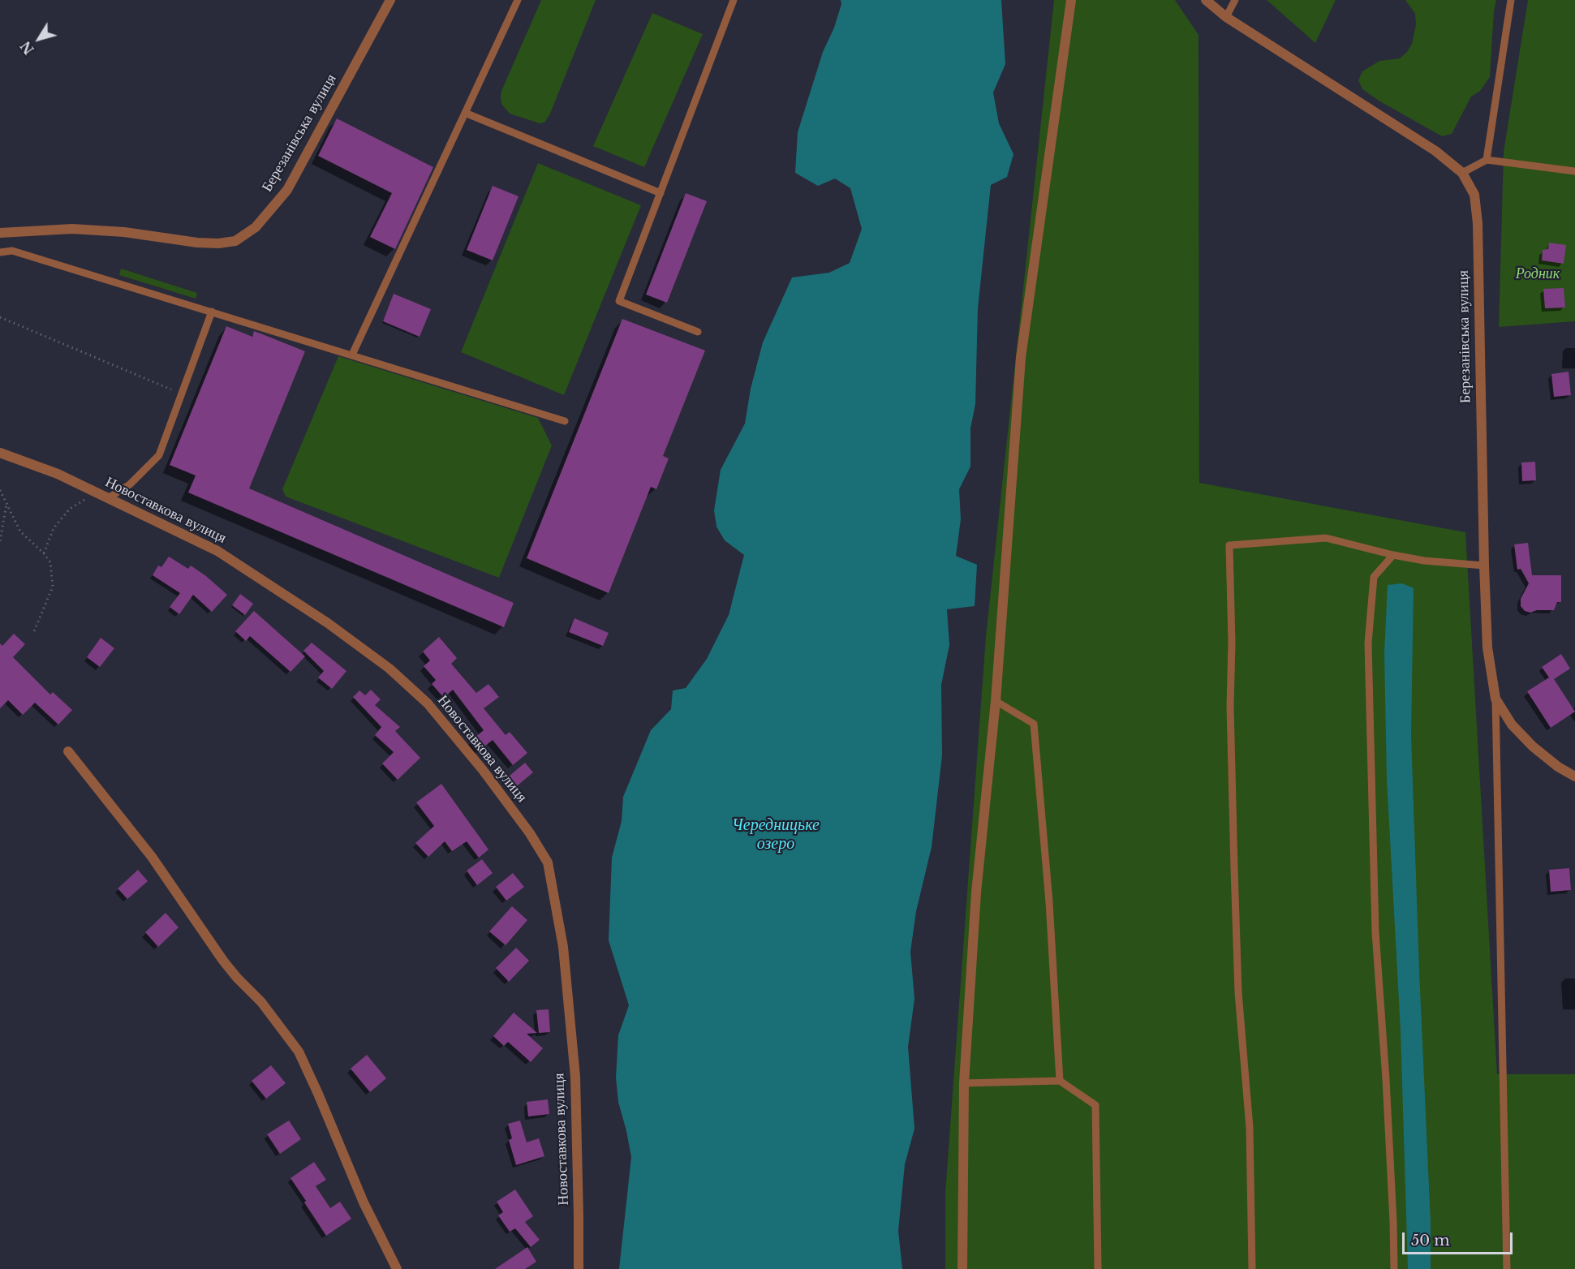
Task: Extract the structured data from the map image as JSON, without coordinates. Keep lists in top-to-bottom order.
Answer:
{
  "streets": {
    "street": ["Березанівська вулиця", "Новоставкова вулиця"]
  },
  "water": ["Чередницьке озеро"],
  "parks": ["Родник"],
  "scale_bar": "50 m",
  "north": "bottom left"
}
